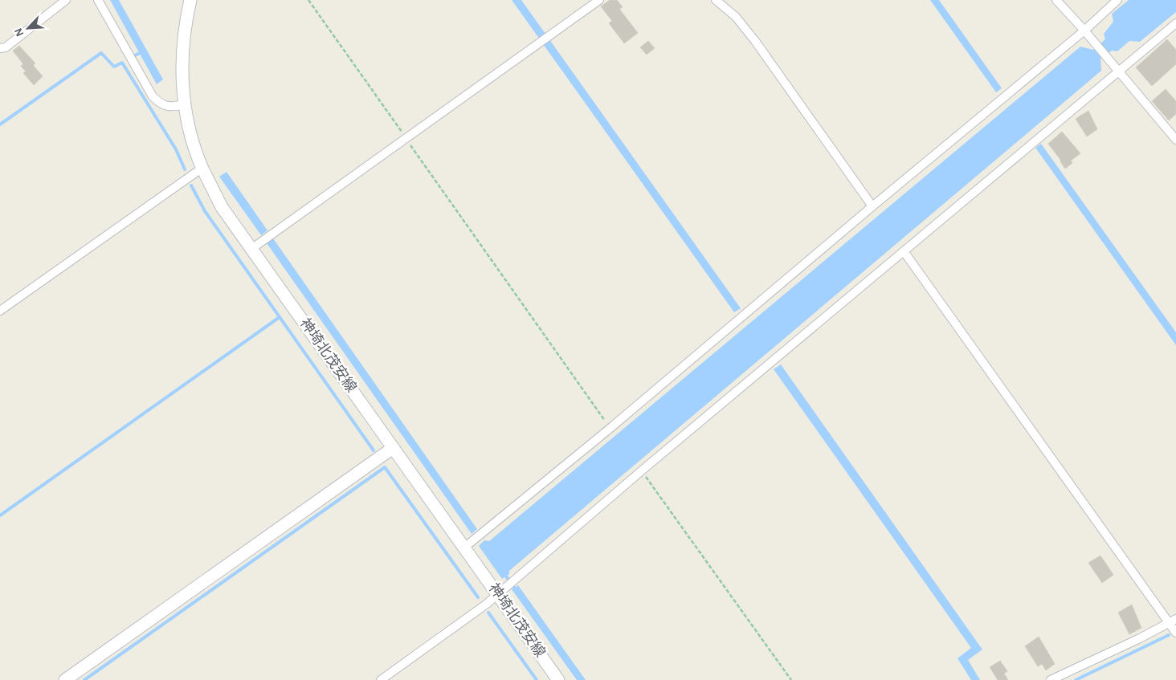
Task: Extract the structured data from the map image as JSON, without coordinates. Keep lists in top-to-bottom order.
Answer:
{
  "streets": {
    "main road": ["神埼北茂安線"]
  },
  "north": "bottom left"
}
